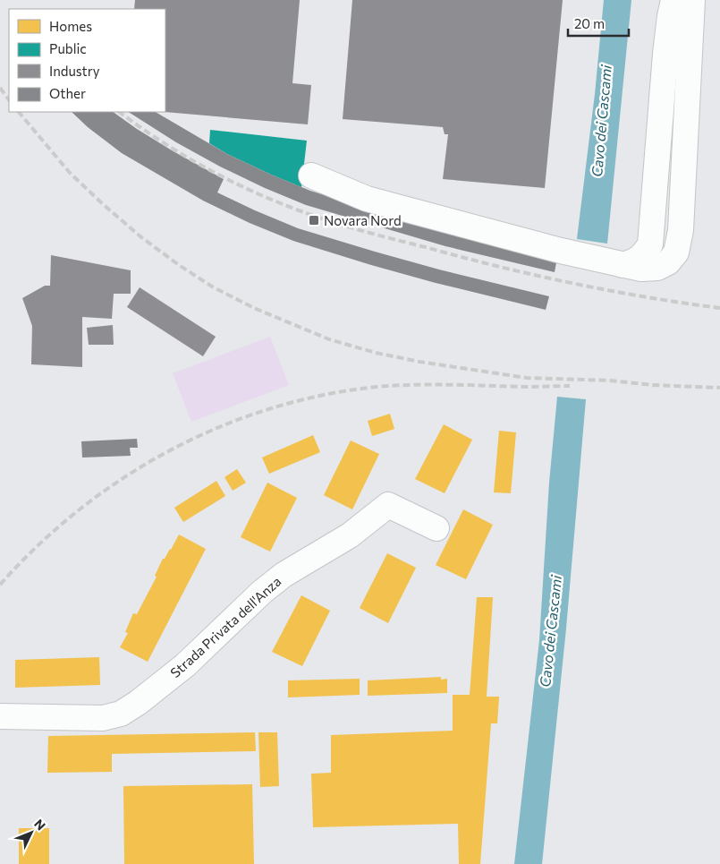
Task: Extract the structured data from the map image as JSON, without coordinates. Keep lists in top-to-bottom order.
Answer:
{
  "streets": {
    "street": ["Strada Privata dell'Anza"]
  },
  "water": ["Cavo dei Cascami"],
  "places": {
    "transit": ["Novara Nord"]
  },
  "legend": [
    "Homes",
    "Public",
    "Industry",
    "Other"
  ],
  "scale_bar": "20 m",
  "north": "top right"
}
